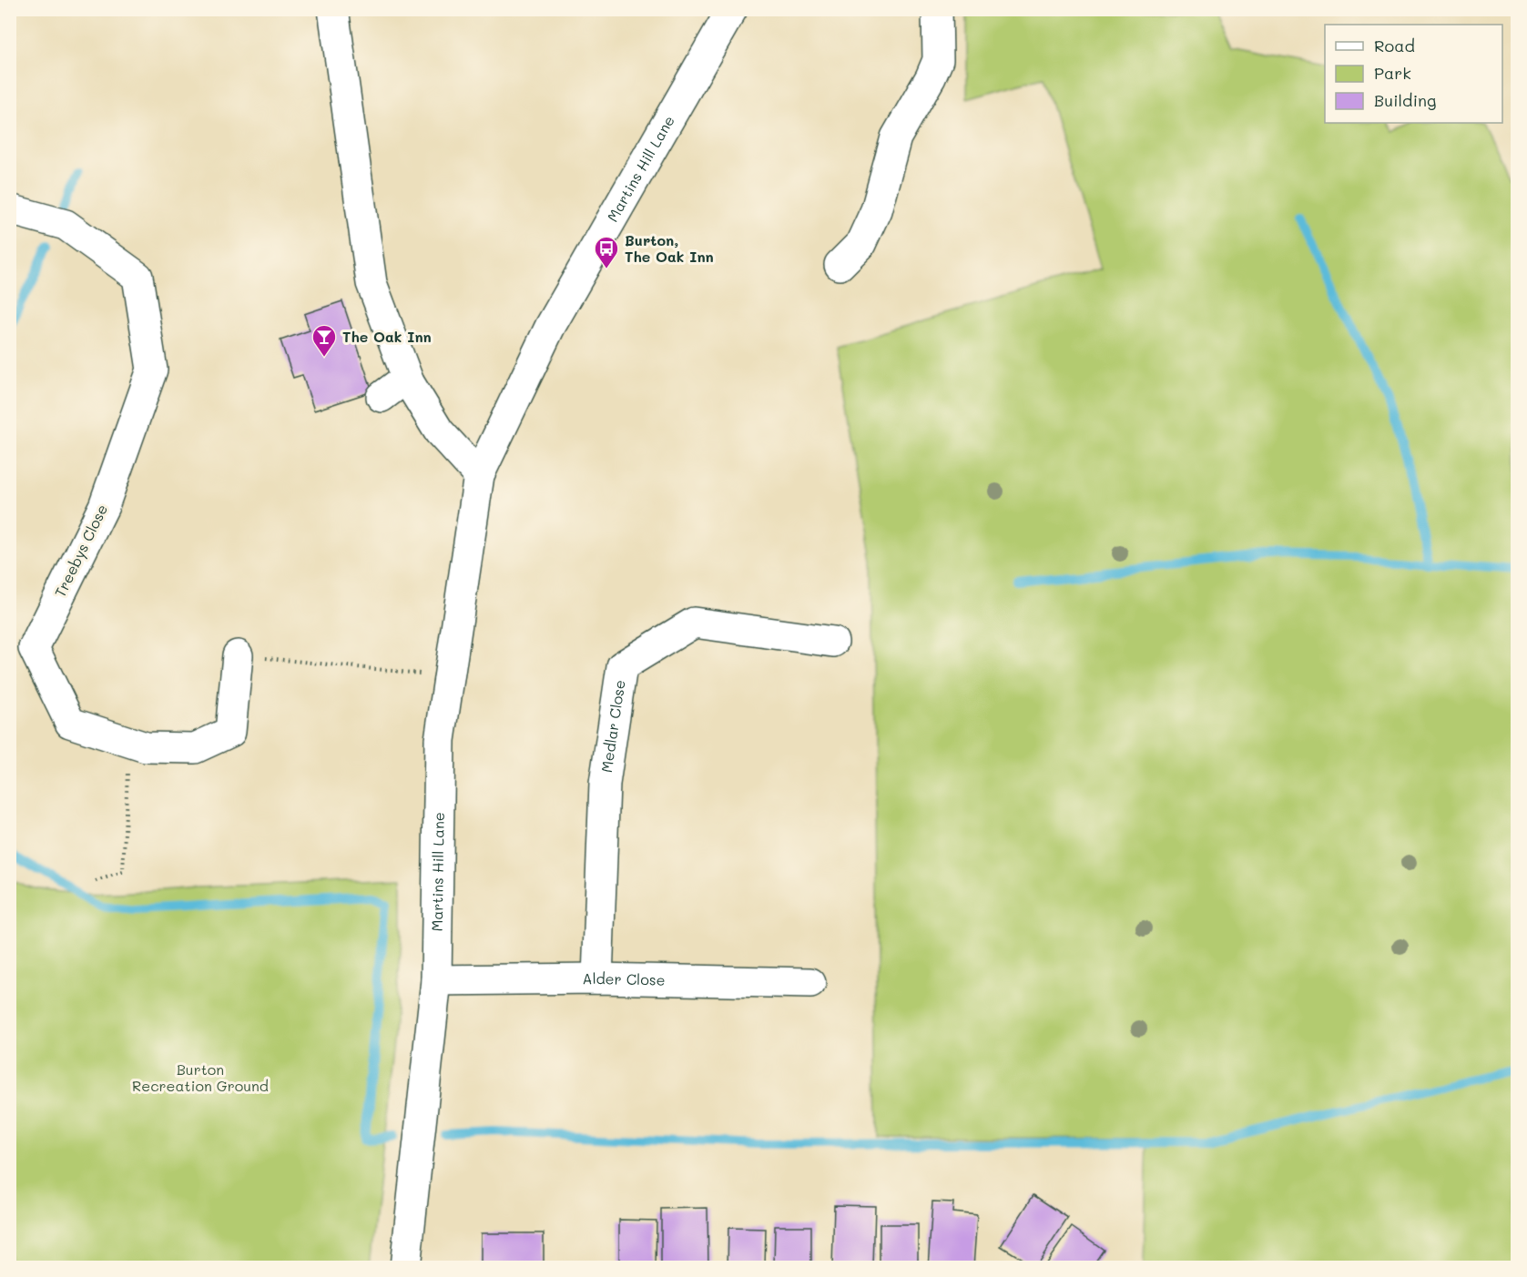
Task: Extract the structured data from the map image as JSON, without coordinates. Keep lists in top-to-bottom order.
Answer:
{
  "streets": {
    "street": [
      "Martins Hill Lane",
      "Treebys Close",
      "Medlar Close",
      "Alder Close"
    ]
  },
  "crossings": [
    ["Martins Hill Lane", "Alder Close"],
    ["Medlar Close", "Alder Close"]
  ],
  "parks": ["Burton Recreation Ground"],
  "places": {
    "bus stop": ["Burton, The Oak Inn"],
    "bar": ["The Oak Inn"]
  },
  "legend": ["Road", "Park", "Building"]
}
